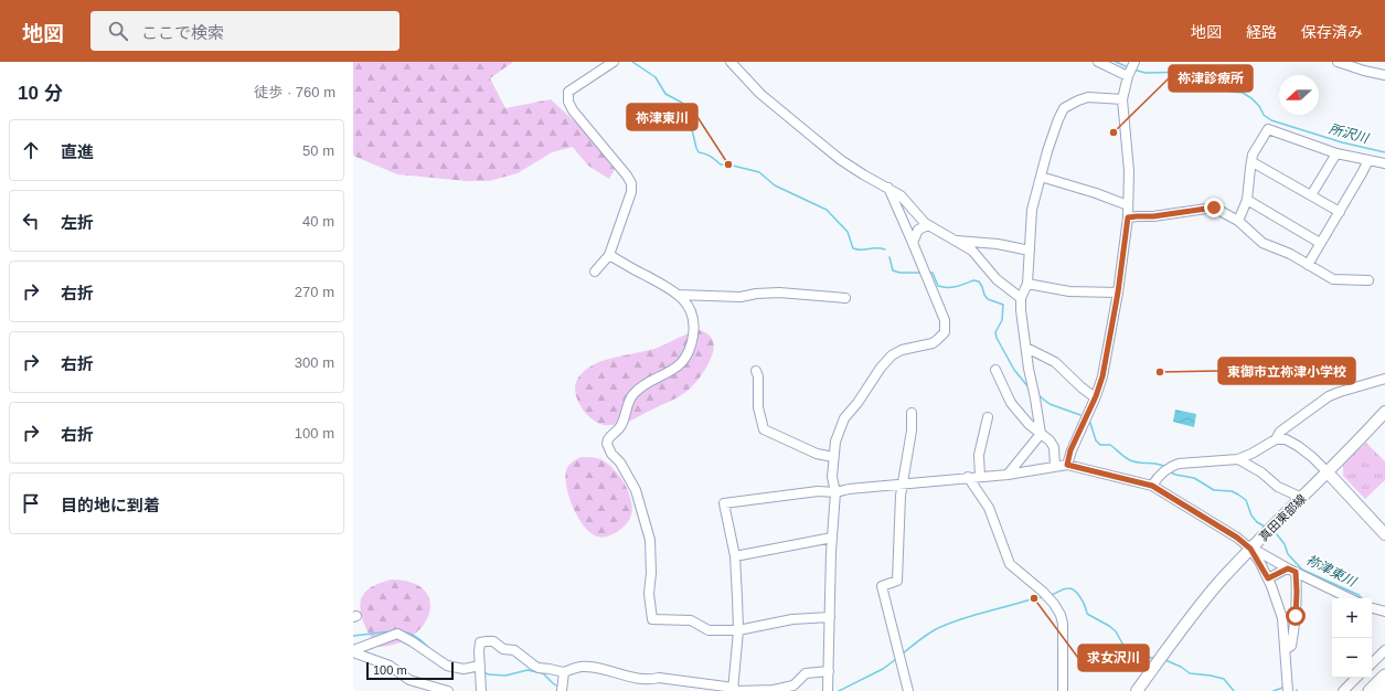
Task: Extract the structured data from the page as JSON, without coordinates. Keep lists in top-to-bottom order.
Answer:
{
  "streets": {
    "main road": ["真田東部線"]
  },
  "water": ["所沢川", "祢津東川"],
  "places": [
    "祢津診療所",
    "祢津東川",
    "東御市立祢津小学校",
    "求女沢川"
  ],
  "scale_bar": "100 m",
  "north": "left",
  "page": {
    "header": "地図",
    "search": "ここで検索",
    "nav": ["地図", "経路", "保存済み"],
    "heading": ["10 分", "徒歩 · 760 m"],
    "list": [
      ["直進", "50 m"],
      ["左折", "40 m"],
      ["右折", "270 m"],
      ["右折", "300 m"],
      ["右折", "100 m"],
      "目的地に到着"
    ],
    "map_buttons": ["+", "−"],
    "scale": "100 m"
  }
}
